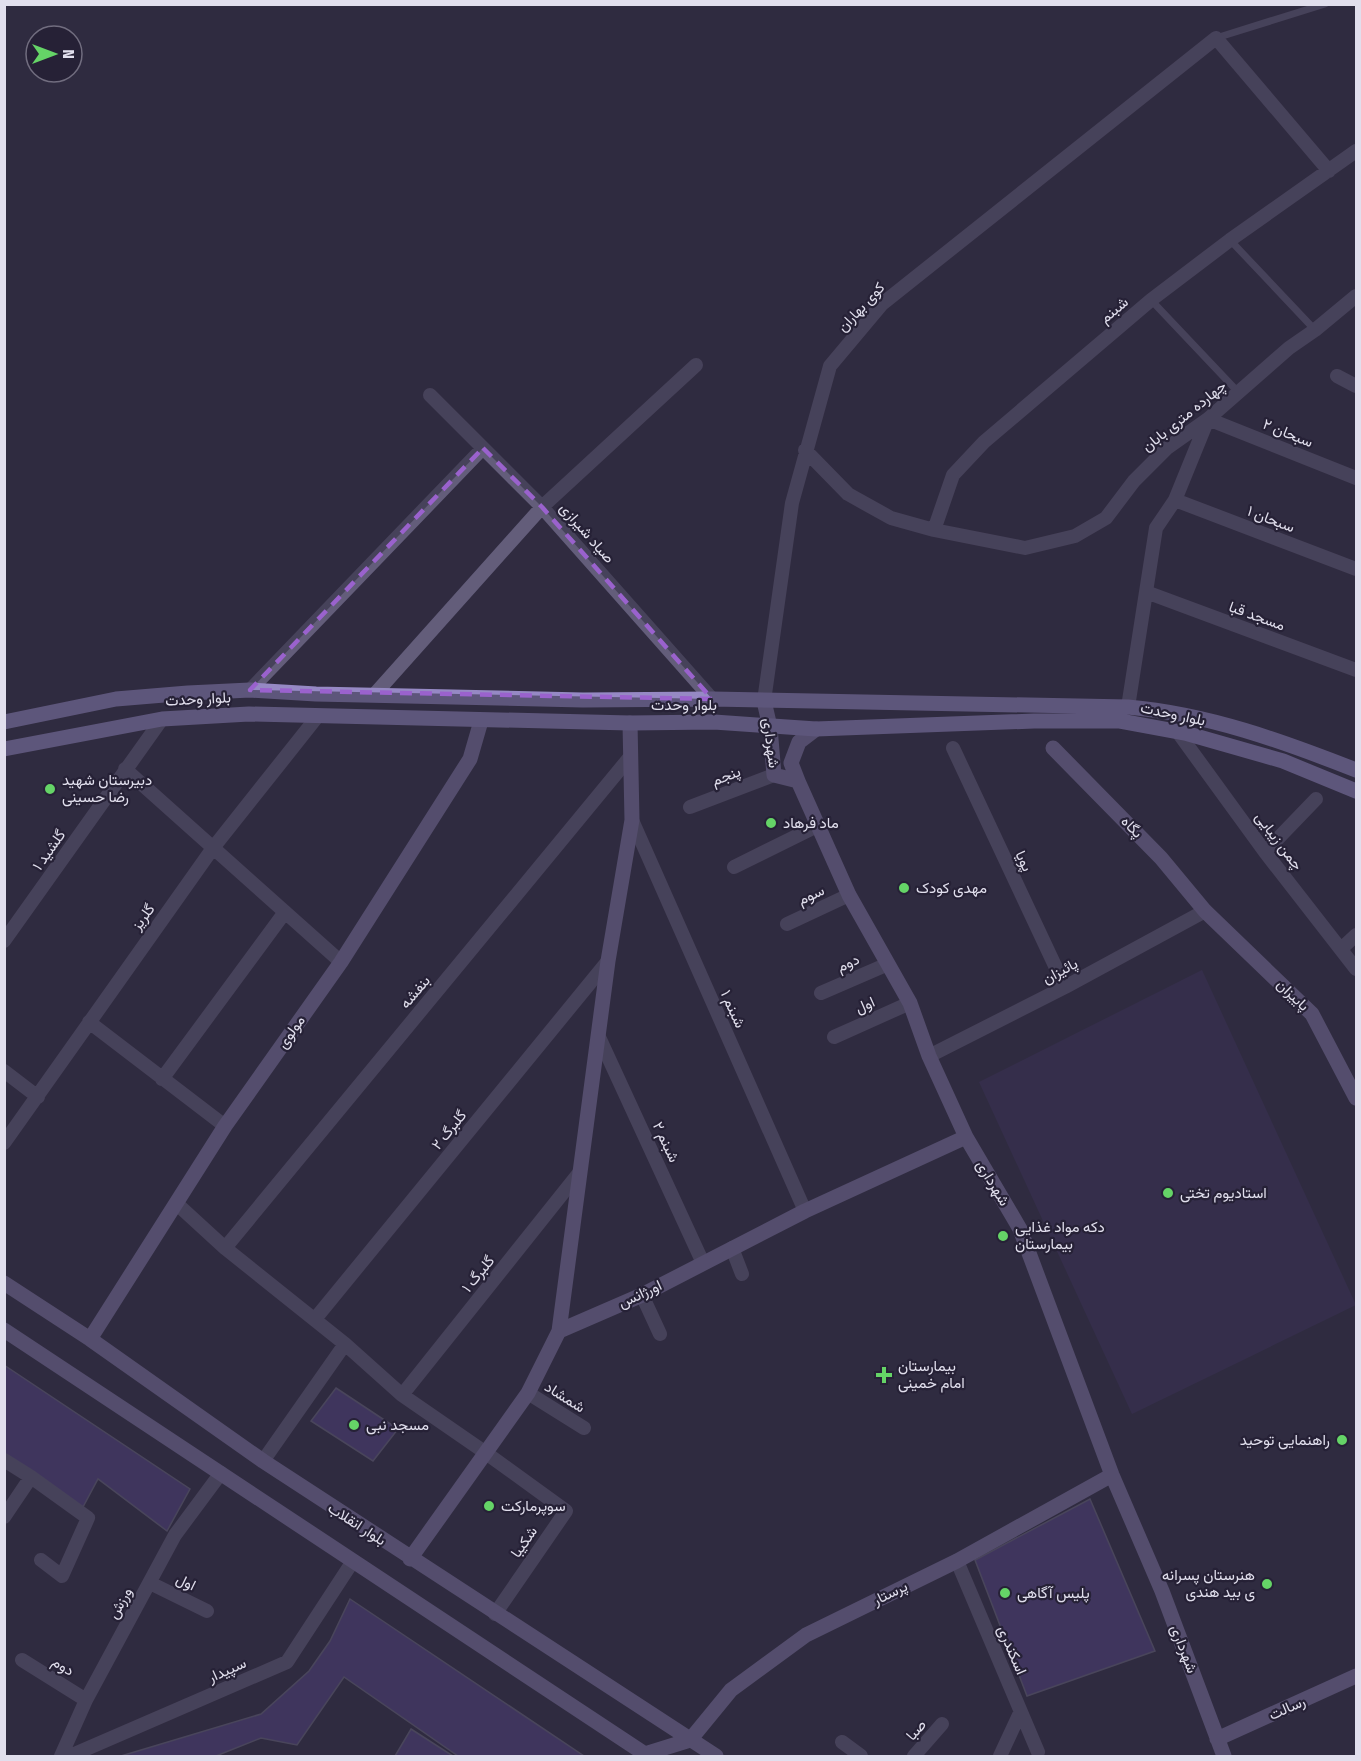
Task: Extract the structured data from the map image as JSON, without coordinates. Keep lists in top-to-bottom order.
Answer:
{
  "streets": {
    "main road": ["بلوار وحدت"],
    "street": [
      "کوی بهاران",
      "شبنم",
      "چهارده متری بابان",
      "سبحان ۲",
      "سبحان ۱",
      "صیاد شیرازی",
      "مسجد قبا",
      "شهرداری",
      "پنجم",
      "پگاه",
      "چمن زیبایی",
      "گلشید ۱",
      "پویا",
      "سوم",
      "گلریز",
      "دوم",
      "پائیزان",
      "بنفشه",
      "پاییزان",
      "اول",
      "شبنم ۱",
      "مولوی",
      "گلبرگ ۲",
      "شبنم ۲",
      "گلبرگ ۱",
      "اورژانس",
      "شمشاد",
      "بلوار انقلاب",
      "شکیبا",
      "پرستار",
      "ورزش",
      "اسکندری",
      "سپیدار",
      "رسالت",
      "صبا"
    ]
  },
  "crossings": [
    ["کوی بهاران", "چهارده متری بابان"],
    ["کوی بهاران", "بلوار وحدت"],
    ["کوی بهاران", "شهرداری"],
    ["شبنم", "چهارده متری بابان"],
    ["چهارده متری بابان", "سبحان ۲"],
    ["صیاد شیرازی", "بلوار وحدت"],
    ["بلوار وحدت", "شهرداری"],
    ["بلوار وحدت", "چمن زیبایی"],
    ["بلوار وحدت", "گلشید ۱"],
    ["بلوار وحدت", "گلریز"],
    ["بلوار وحدت", "مولوی"],
    ["شهرداری", "پنجم"],
    ["شهرداری", "سوم"],
    ["شهرداری", "دوم"],
    ["شهرداری", "پائیزان"],
    ["شهرداری", "اول"],
    ["شهرداری", "اورژانس"],
    ["شهرداری", "پرستار"],
    ["شهرداری", "رسالت"],
    ["پگاه", "پائیزان"],
    ["پگاه", "پاییزان"],
    ["پویا", "پائیزان"],
    ["دوم", "ورزش"],
    ["پائیزان", "پاییزان"],
    ["اول", "ورزش"],
    ["شبنم ۱", "اورژانس"],
    ["مولوی", "بلوار انقلاب"],
    ["شبنم ۲", "اورژانس"],
    ["بلوار انقلاب", "شکیبا"],
    ["بلوار انقلاب", "پرستار"],
    ["پرستار", "اسکندری"]
  ],
  "places": {
    "other": [
      "دبیرستان شهید رضا حسینی",
      "ماد فرهاد",
      "مهدی کودک",
      "استادیوم تختی",
      "دکه مواد غذایی بیمارستان",
      "مسجد نبی",
      "راهنمایی توحید",
      "سوپرمارکت",
      "هنرستان پسرانه ی بید هندی",
      "پلیس آگاهی"
    ],
    "health": ["بیمارستان امام خمینی"]
  },
  "north": "right"
}
